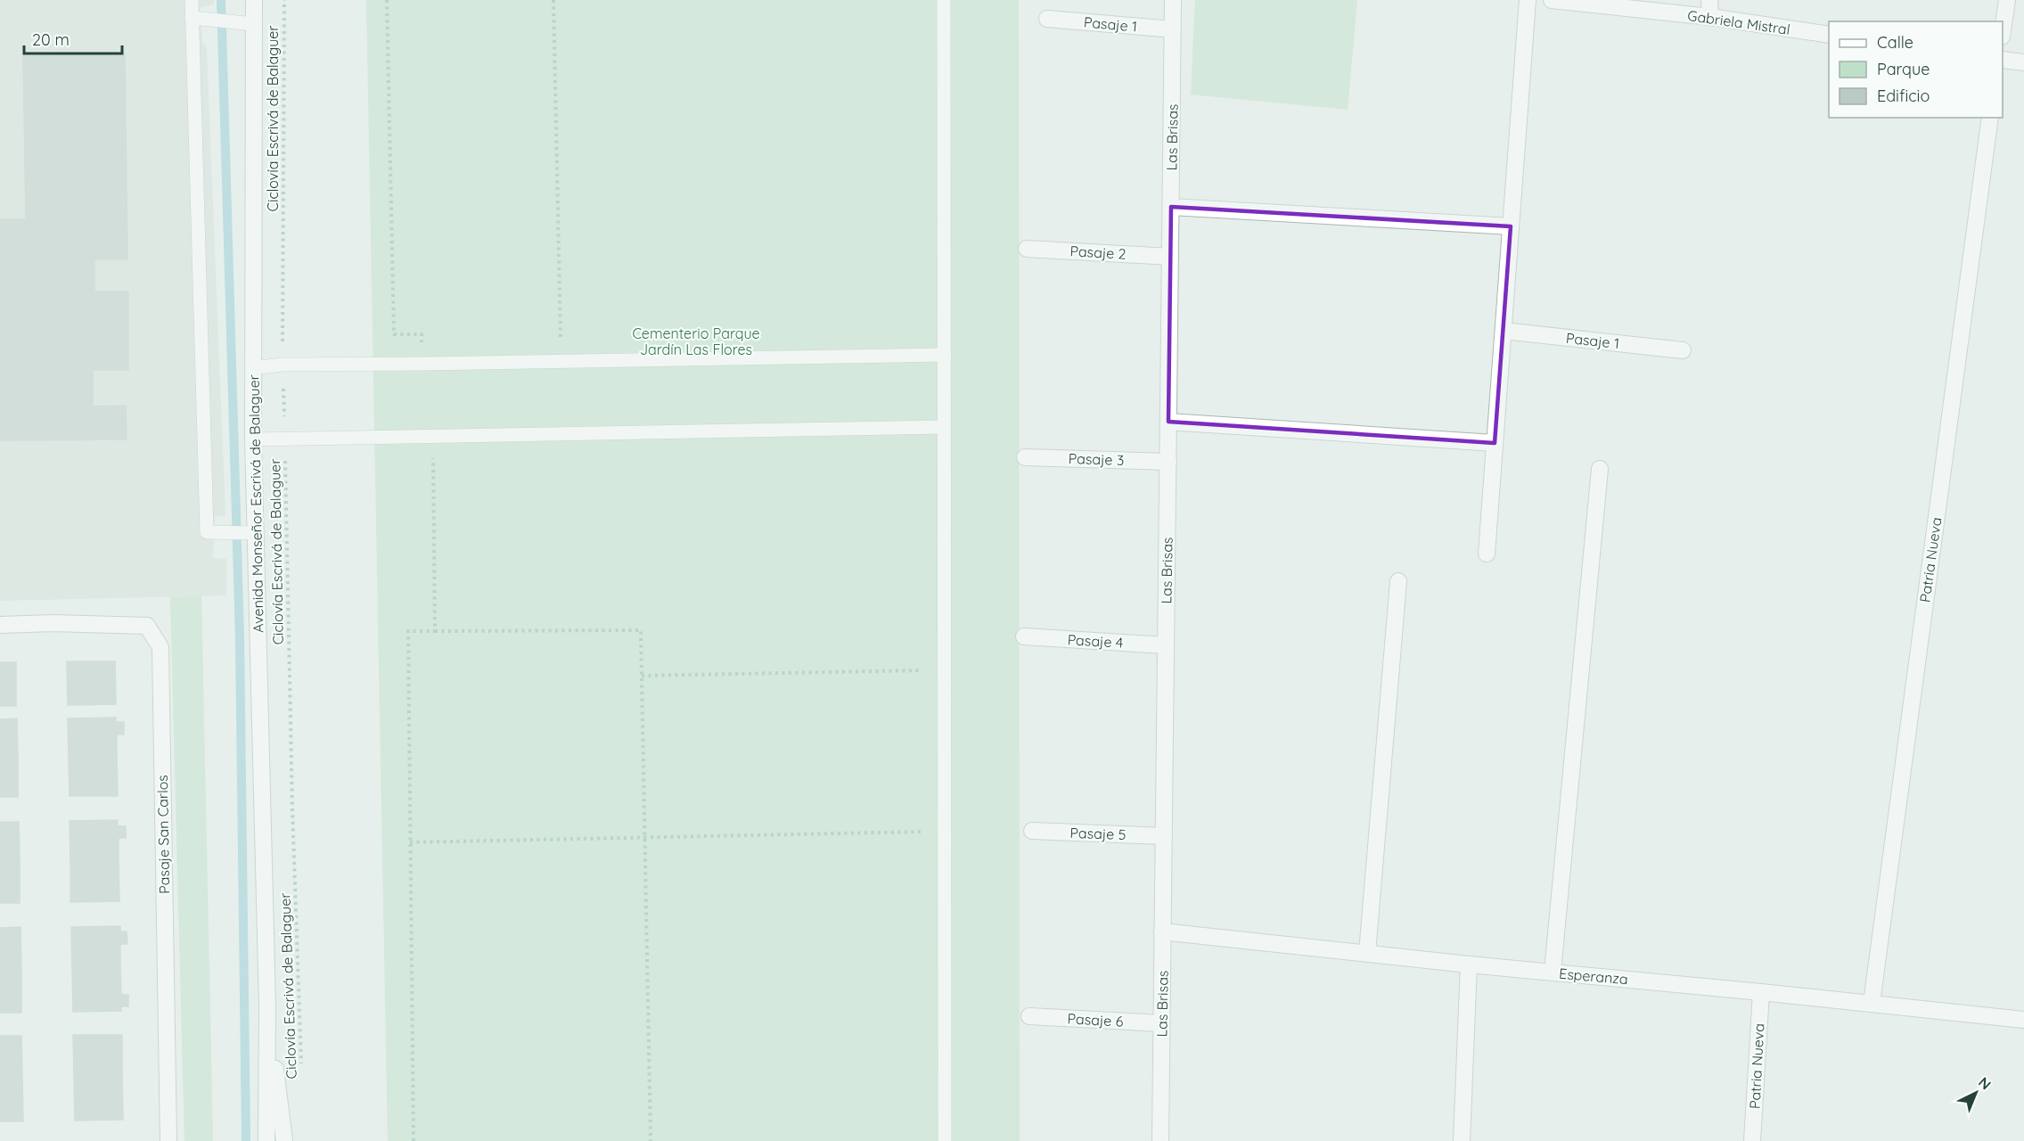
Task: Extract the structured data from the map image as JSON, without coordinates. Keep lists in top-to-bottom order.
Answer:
{
  "streets": {
    "street": [
      "Gabriela Mistral",
      "Pasaje 1",
      "Las Brisas",
      "Pasaje 2",
      "Pasaje 3",
      "Avenida Monseñor Escrivá de Balaguer",
      "Patria Nueva",
      "Pasaje 4",
      "Pasaje 5",
      "Pasaje San Carlos",
      "Esperanza",
      "Pasaje 6"
    ],
    "path": ["Ciclovía Escrivá de Balaguer"]
  },
  "crossings": [
    ["Pasaje 1", "Las Brisas"],
    ["Las Brisas", "Pasaje 2"],
    ["Las Brisas", "Pasaje 3"],
    ["Las Brisas", "Pasaje 4"],
    ["Las Brisas", "Pasaje 5"],
    ["Las Brisas", "Esperanza"],
    ["Las Brisas", "Pasaje 6"],
    ["Patria Nueva", "Esperanza"]
  ],
  "parks": ["Cementerio Parque Jardín Las Flores"],
  "legend": ["Calle", "Parque", "Edificio"],
  "scale_bar": "20 m",
  "north": "top right"
}
